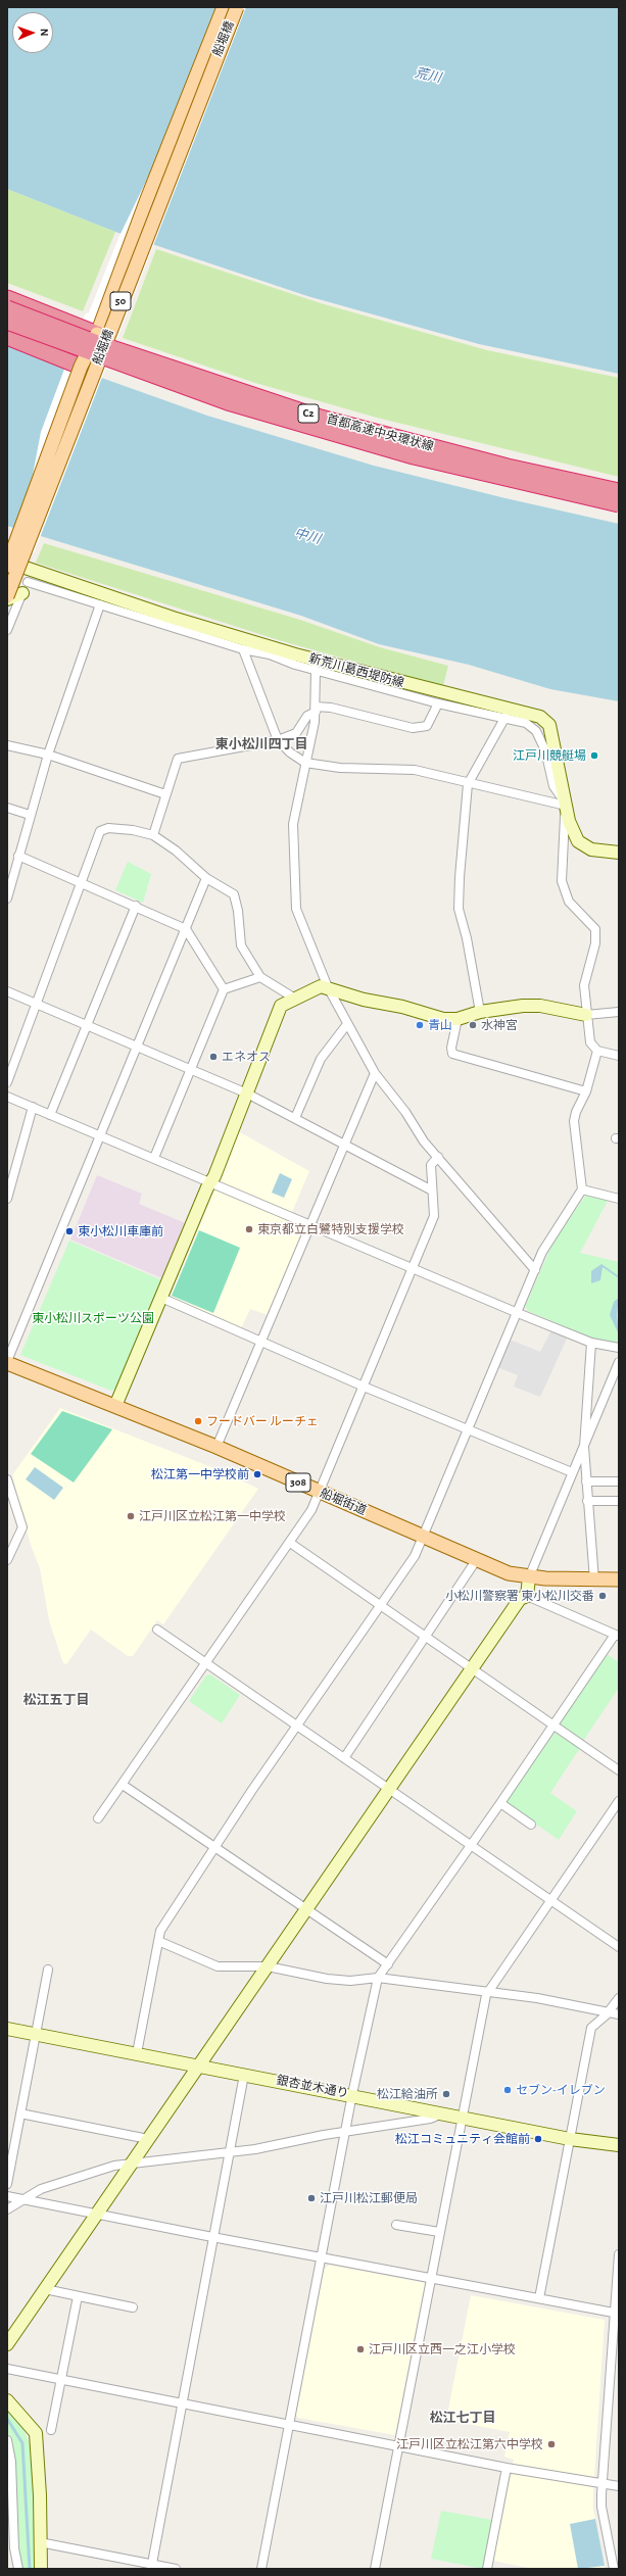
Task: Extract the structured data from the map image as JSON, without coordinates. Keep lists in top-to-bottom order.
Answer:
{
  "streets": {
    "highway": ["C2", "首都高速中央環状線"],
    "main road": [
      "船堀橋",
      "50",
      "308",
      "船堀街道"
    ],
    "street": ["新荒川葛西堤防線", "銀杏並木通り"]
  },
  "districts": ["東小松川四丁目", "松江五丁目", "松江七丁目"],
  "water": ["荒川", "中川"],
  "parks": ["東小松川スポーツ公園"],
  "places": [
    "江戸川競艇場",
    "青山",
    "水神宮",
    "エネオス",
    "東京都立白鷺特別支援学校",
    "東小松川車庫前",
    "フードバー ルーチェ",
    "松江第一中学校前",
    "江戸川区立松江第一中学校",
    "小松川警察署 東小松川交番",
    "セブン-イレブン",
    "松江給油所",
    "松江コミュニティ会館前",
    "江戸川松江郵便局",
    "江戸川区立西一之江小学校",
    "江戸川区立松江第六中学校"
  ],
  "north": "right"
}
